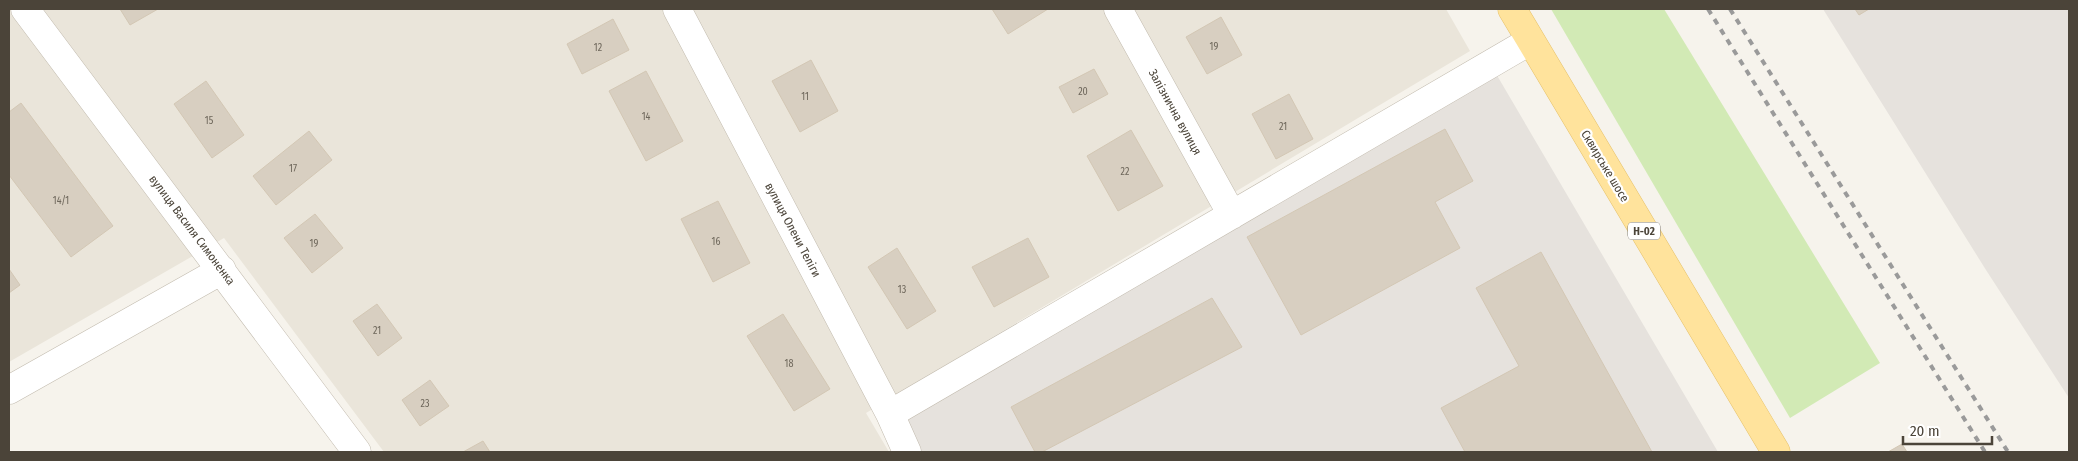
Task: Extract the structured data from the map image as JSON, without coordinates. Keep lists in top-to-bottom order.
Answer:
{
  "streets": {
    "main road": ["Сквирське шосе", "Н-02"],
    "street": ["Залізнична вулиця", "вулиця Василя Симоненка", "вулиця Олени Теліги"]
  },
  "house_numbers": [
    "19",
    "12",
    "20",
    "11",
    "14",
    "15",
    "21",
    "17",
    "22",
    "14/1",
    "16",
    "19",
    "13",
    "21",
    "18",
    "23"
  ],
  "scale_bar": "20 m"
}
